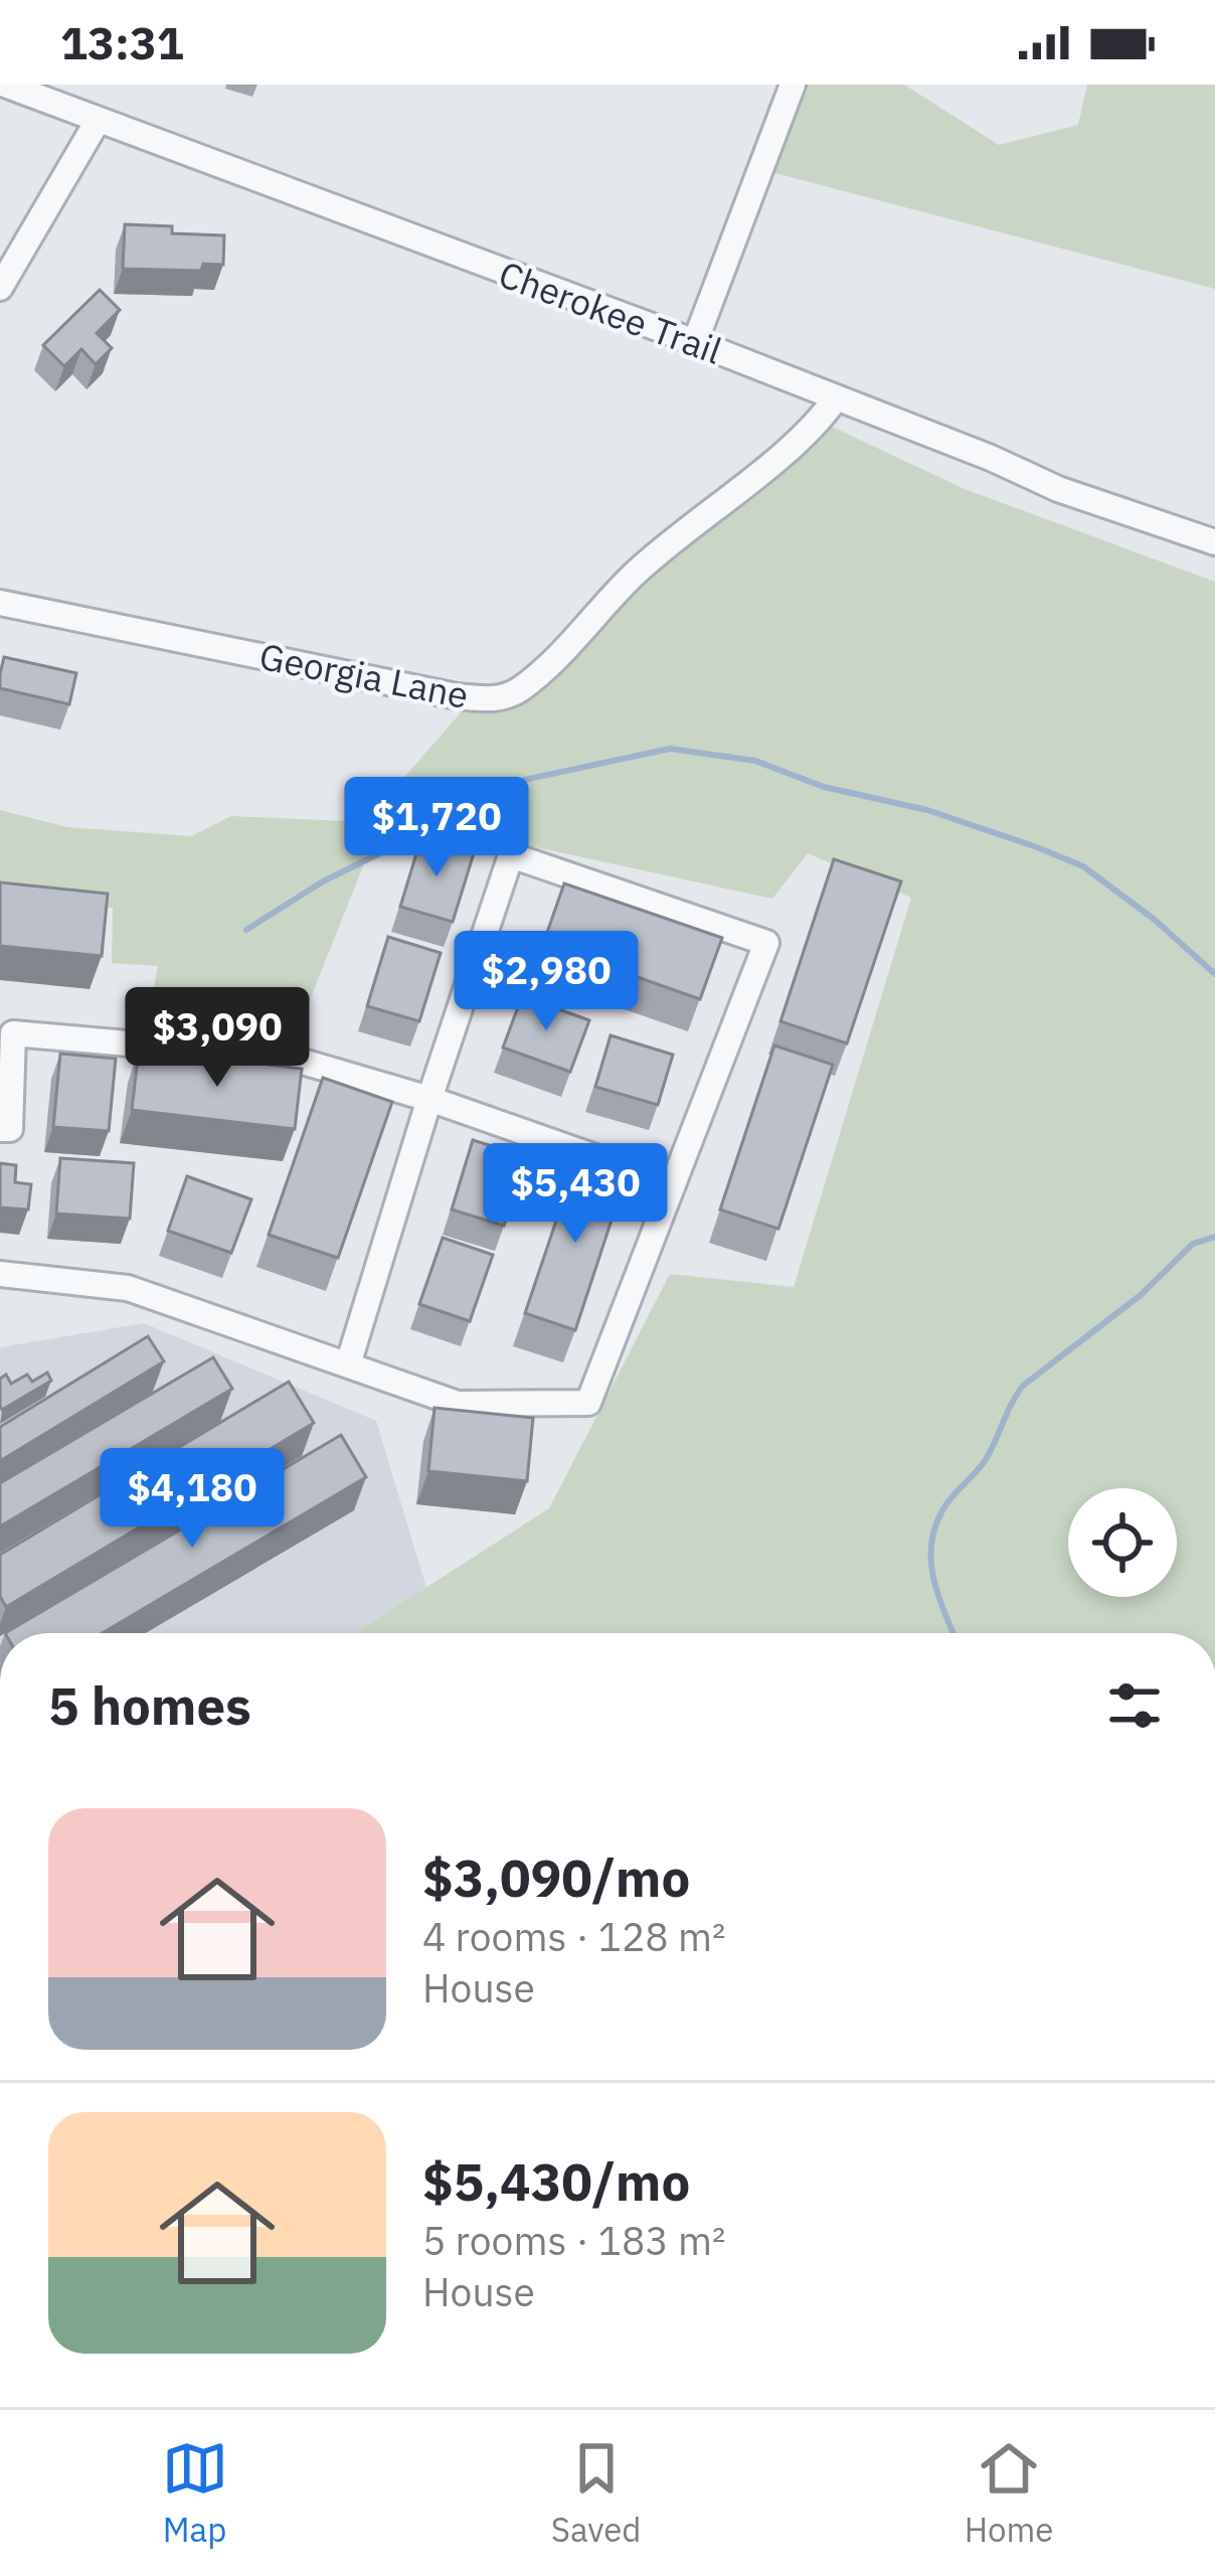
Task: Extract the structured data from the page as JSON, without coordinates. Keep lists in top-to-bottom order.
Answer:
{
  "streets": {
    "street": ["Cherokee Trail", "Georgia Lane"]
  },
  "crossings": [
    ["Cherokee Trail", "Georgia Lane"]
  ],
  "page": {
    "status": "13:31",
    "price": [
      "$1,720",
      "$2,980",
      "$3,090",
      "$5,430",
      "$4,180"
    ],
    "heading": "5 homes",
    "list": [
      {
        "name": "$3,090/mo",
        "note": "4 rooms · 128 m² · House"
      },
      {
        "name": "$5,430/mo",
        "note": "5 rooms · 183 m² · House"
      }
    ],
    "tabs": ["Map", "Saved", "Home"]
  }
}
